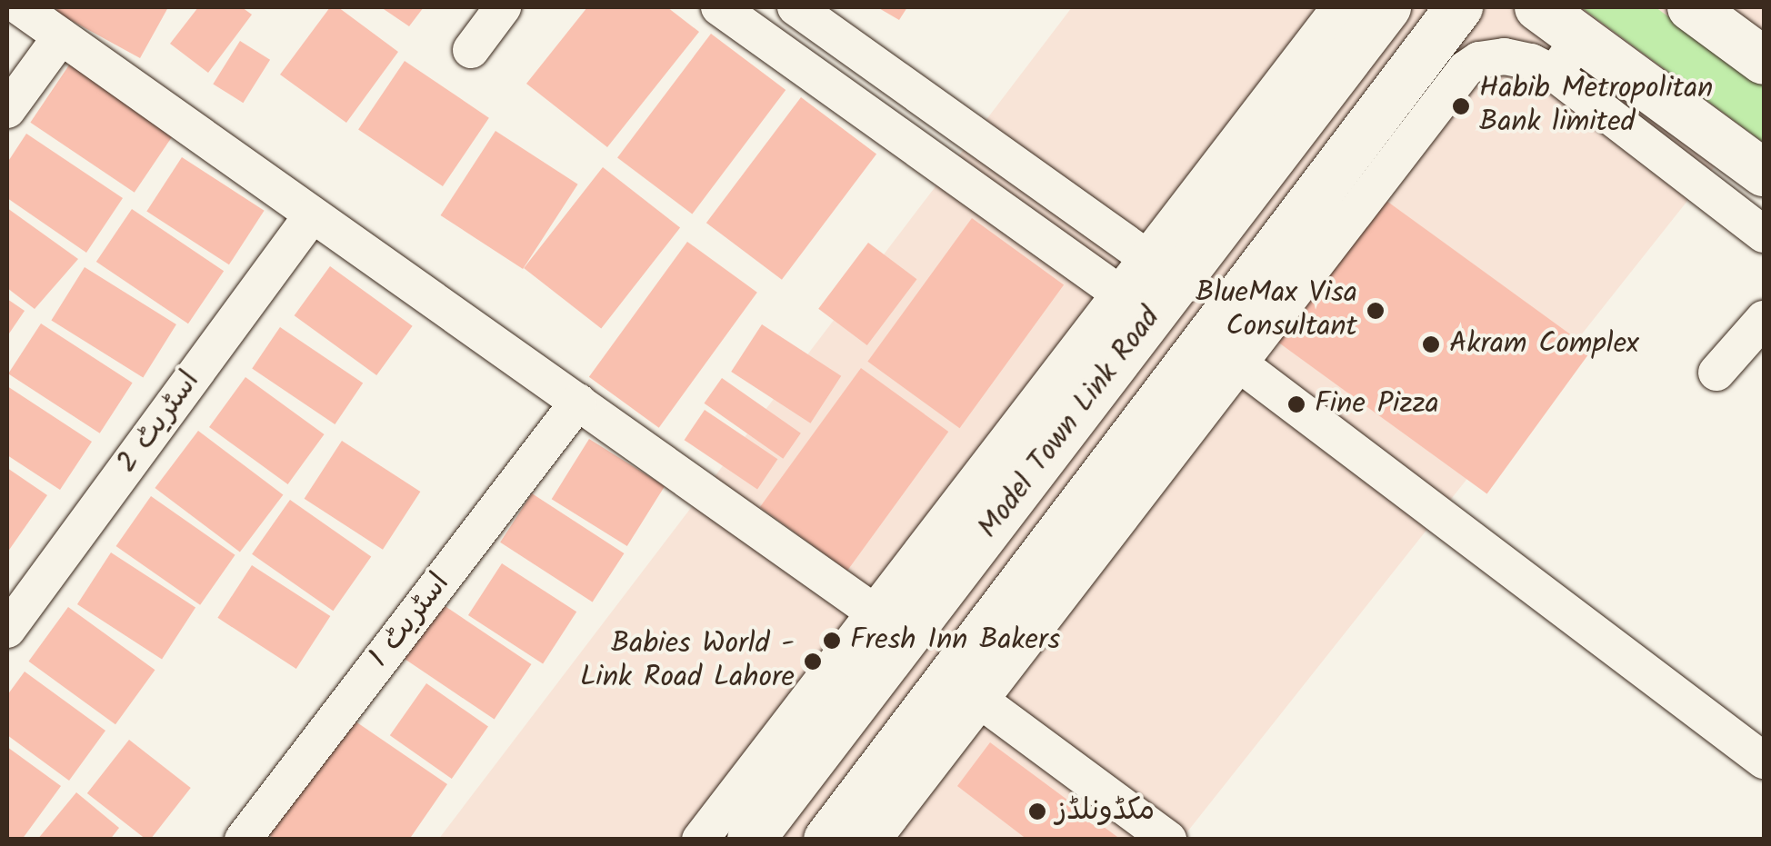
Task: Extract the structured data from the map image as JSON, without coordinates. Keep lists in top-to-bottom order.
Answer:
{
  "streets": {
    "main road": ["Model Town Link Road"],
    "street": ["اسٹریٹ 2", "اسٹریٹ 1"]
  },
  "places": [
    "Habib Metropolitan Bank limited",
    "BlueMax Visa Consultant",
    "Akram Complex",
    "Fine Pizza",
    "Fresh Inn Bakers",
    "Babies World - Link Road Lahore",
    "مکڈونلڈز"
  ]
}
